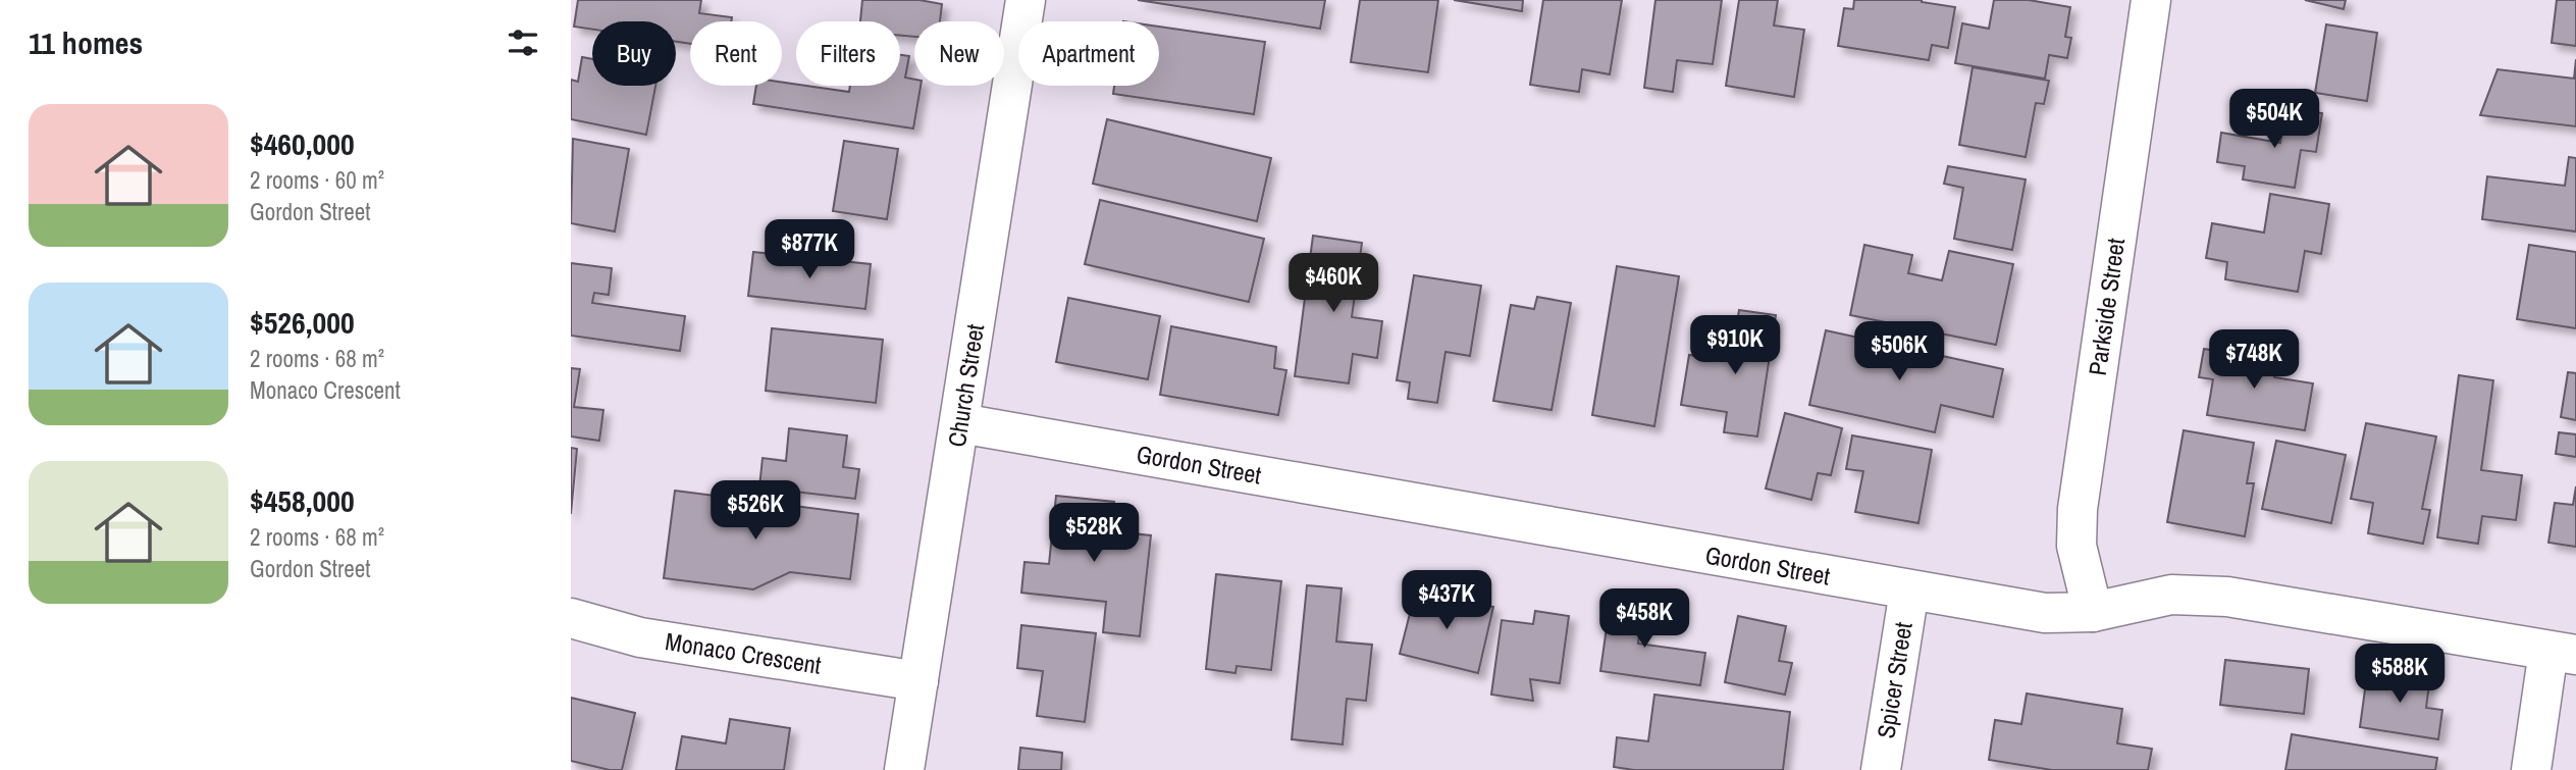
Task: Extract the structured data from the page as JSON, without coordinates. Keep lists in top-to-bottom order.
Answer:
{
  "streets": {
    "street": [
      "Parkside Street",
      "Church Street",
      "Gordon Street",
      "Monaco Crescent",
      "Spicer Street"
    ]
  },
  "crossings": [
    ["Parkside Street", "Gordon Street"],
    ["Church Street", "Gordon Street"],
    ["Church Street", "Monaco Crescent"],
    ["Gordon Street", "Spicer Street"]
  ],
  "page": {
    "heading": "11 homes",
    "chip": [
      "Buy",
      "Rent",
      "Filters",
      "New",
      "Apartment"
    ],
    "list": [
      {
        "name": "$460,000",
        "note": "2 rooms · 60 m² · Gordon Street"
      },
      {
        "name": "$526,000",
        "note": "2 rooms · 68 m² · Monaco Crescent"
      },
      {
        "name": "$458,000",
        "note": "2 rooms · 68 m² · Gordon Street"
      }
    ],
    "price": [
      "$504K",
      "$877K",
      "$460K",
      "$910K",
      "$506K",
      "$748K",
      "$526K",
      "$528K",
      "$437K",
      "$458K",
      "$588K"
    ]
  }
}
